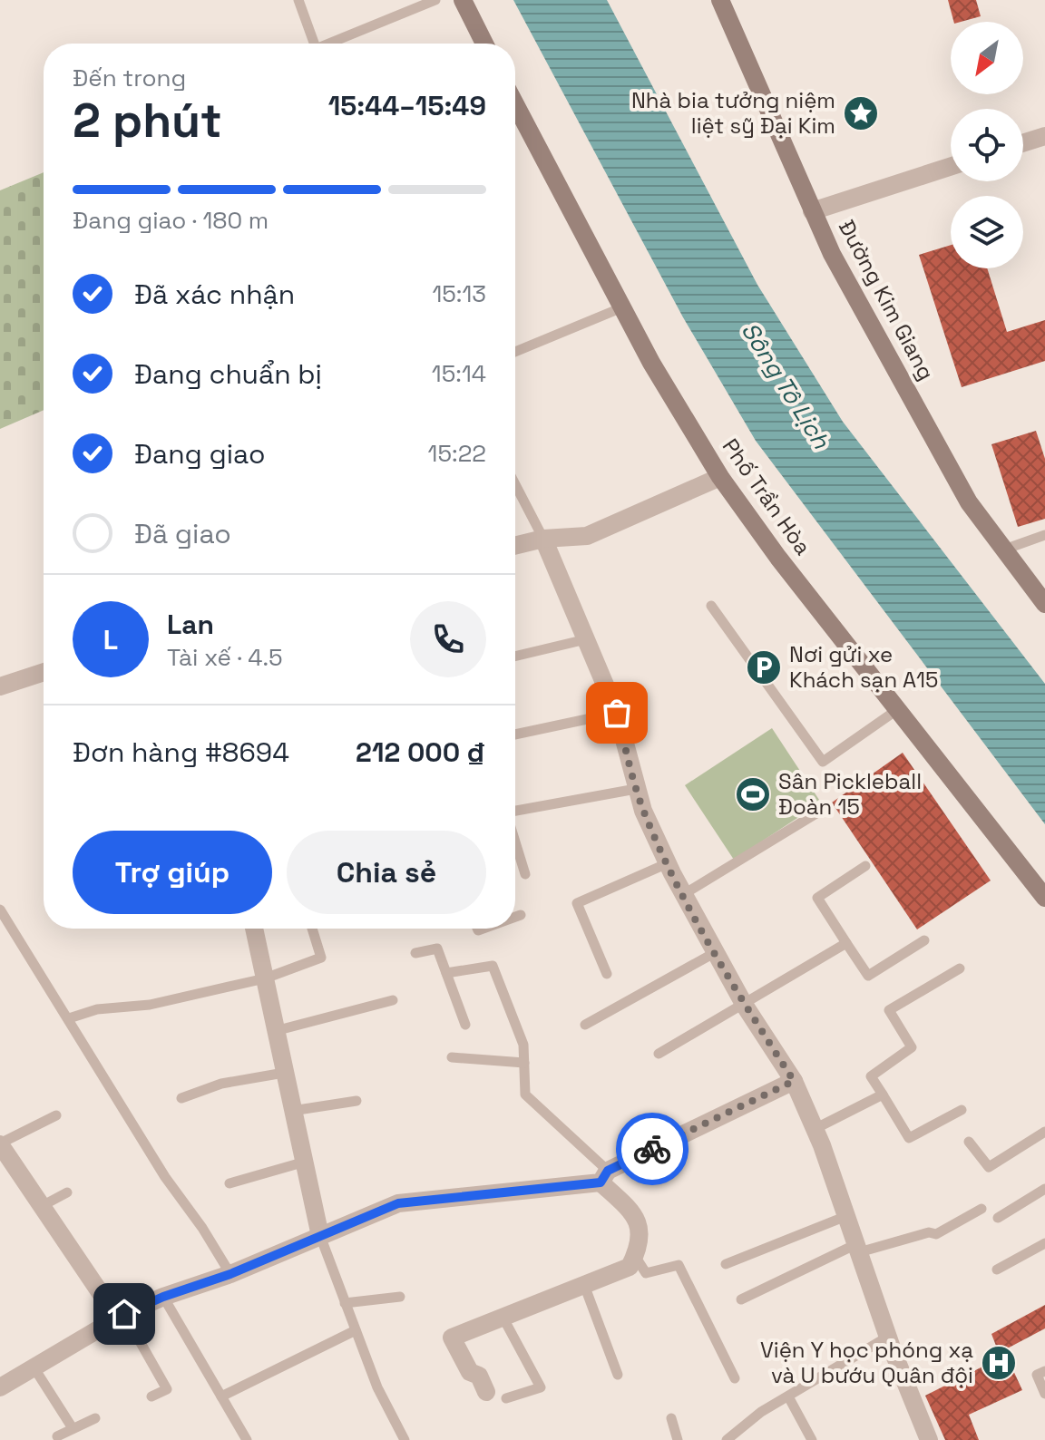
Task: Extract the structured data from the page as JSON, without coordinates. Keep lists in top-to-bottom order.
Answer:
{
  "streets": {
    "main road": ["Đường Kim Giang", "Phố Trần Hòa"]
  },
  "water": ["Sông Tô Lịch"],
  "places": {
    "place": ["Nhà bia tưởng niệm liệt sỹ Đại Kim"],
    "parking": ["Nơi gửi xe Khách sạn A15"],
    "sports": ["Sân Pickleball Đoàn 15"],
    "hospital": ["Viện Y học phóng xạ và U bướu Quân đội"]
  },
  "north": "bottom left",
  "page": {
    "heading": ["2 phút", "Đến trong", "15:44–15:49"],
    "panel": [
      "Lan",
      "Tài xế · 4.5",
      "Đơn hàng #8694",
      "212 000 ₫"
    ],
    "bar": "Đang giao · 180 m",
    "list": [
      ["Đã xác nhận", "15:13"],
      ["Đang chuẩn bị", "15:14"],
      ["Đang giao", "15:22"],
      "Đã giao"
    ],
    "round": "L",
    "buttons": ["Trợ giúp", "Chia sẻ"]
  }
}
